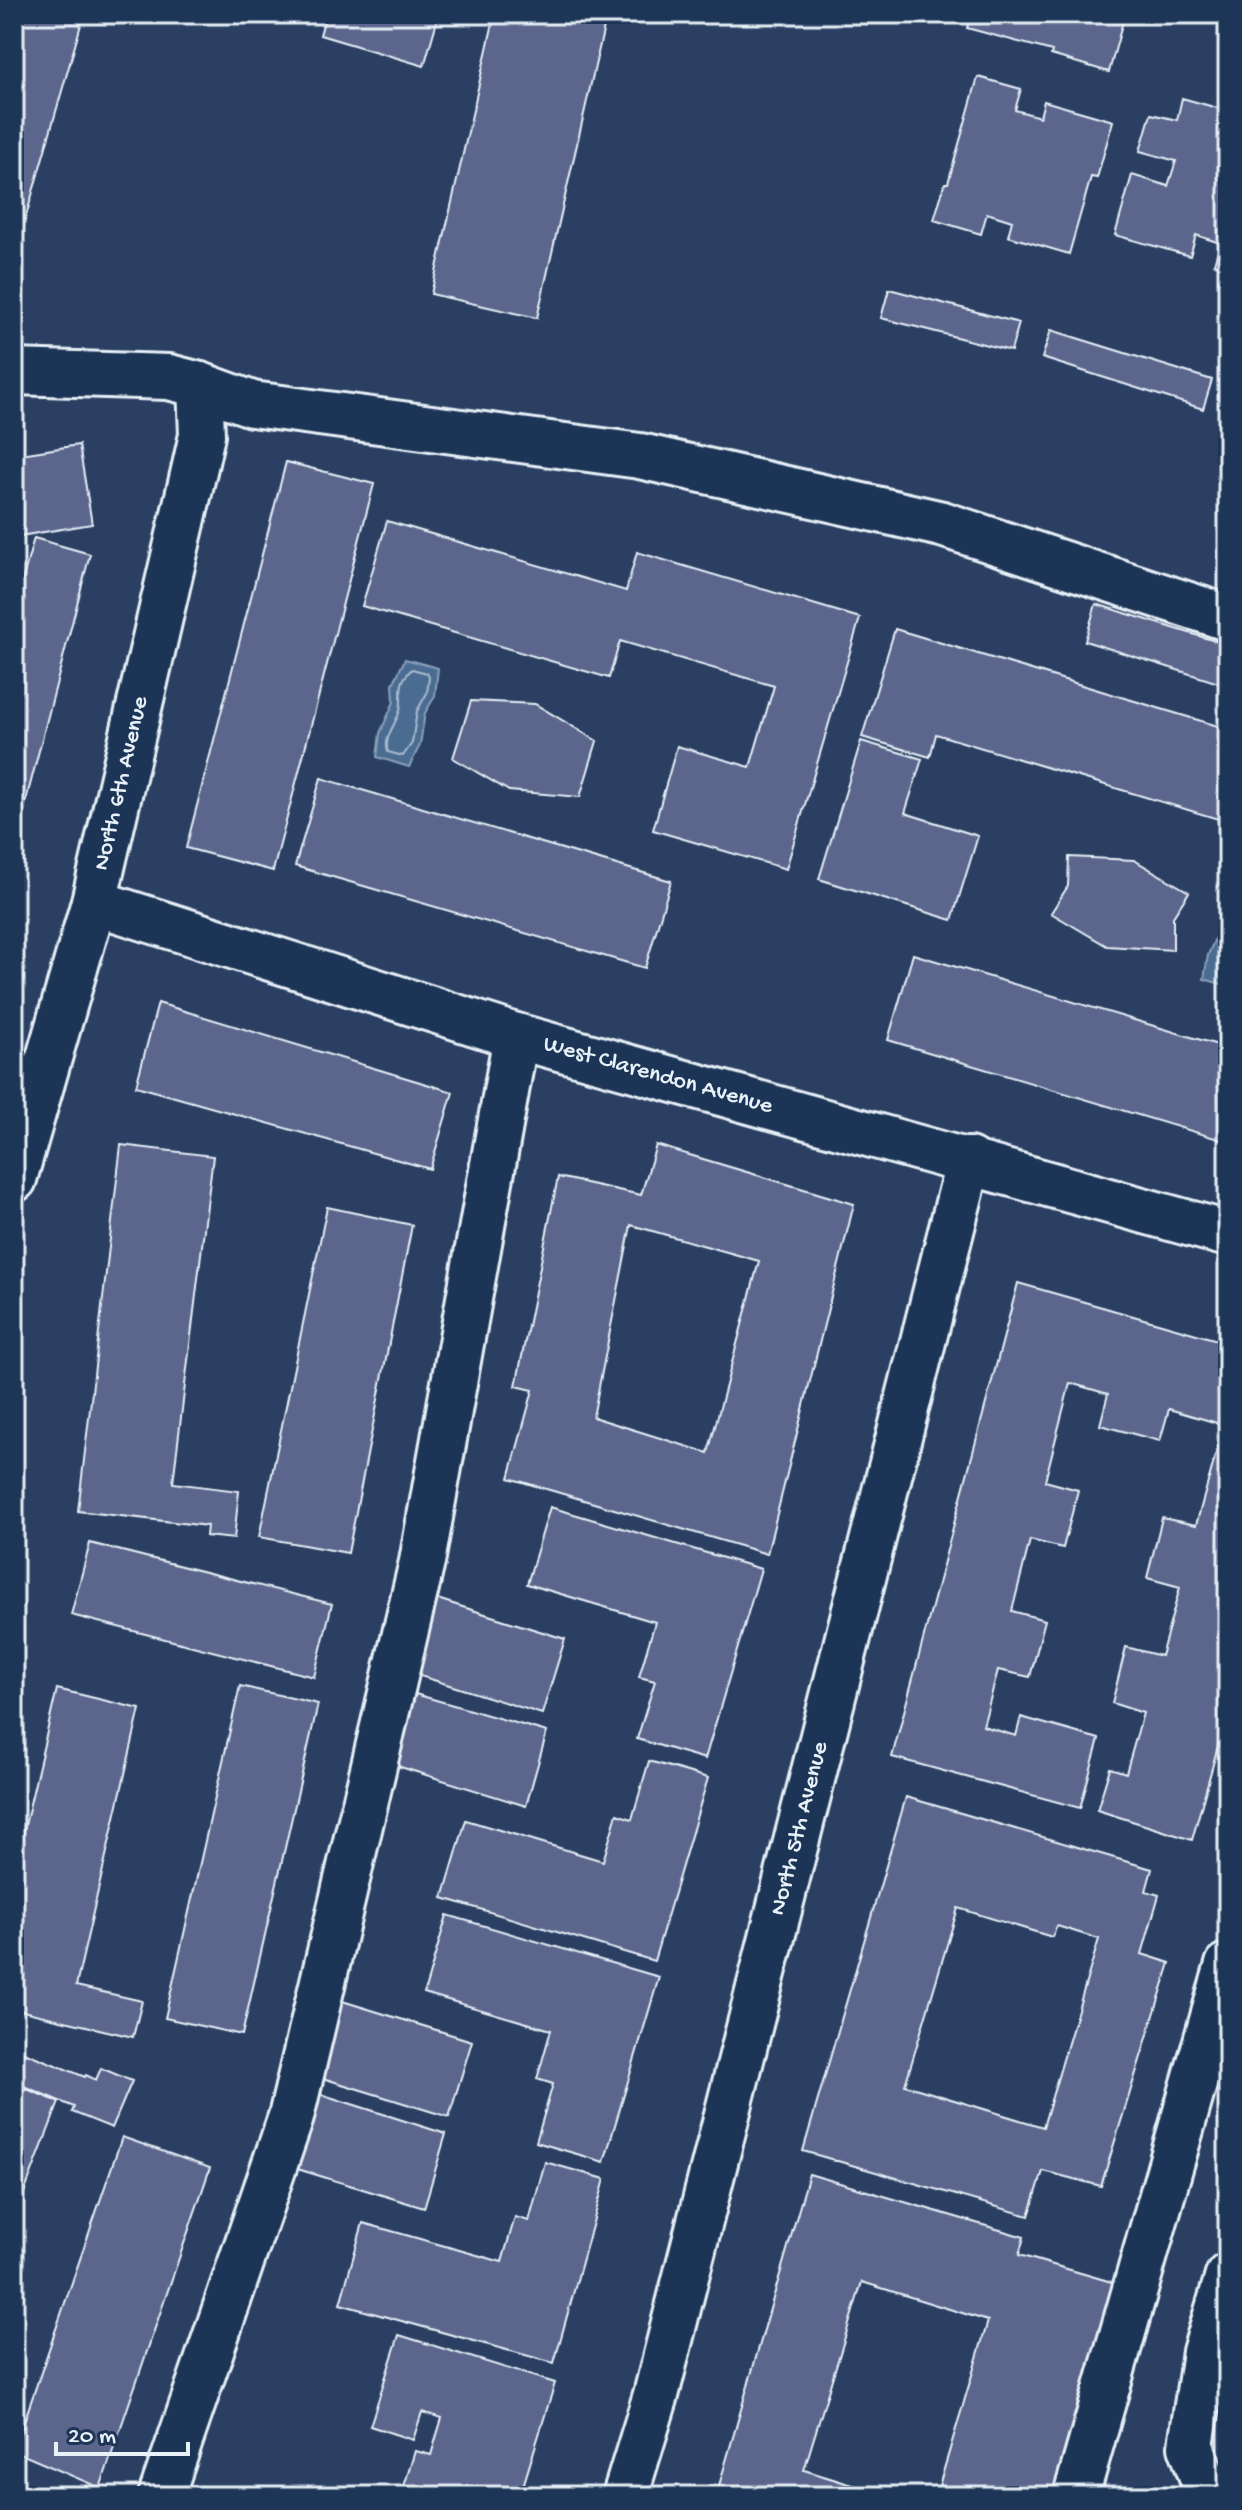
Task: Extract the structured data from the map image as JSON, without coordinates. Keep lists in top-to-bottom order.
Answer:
{
  "streets": {
    "street": ["North 6th Avenue", "West Clarendon Avenue", "North 5th Avenue"]
  },
  "crossings": [
    ["North 6th Avenue", "West Clarendon Avenue"],
    ["West Clarendon Avenue", "North 5th Avenue"]
  ],
  "scale_bar": "20 m"
}
